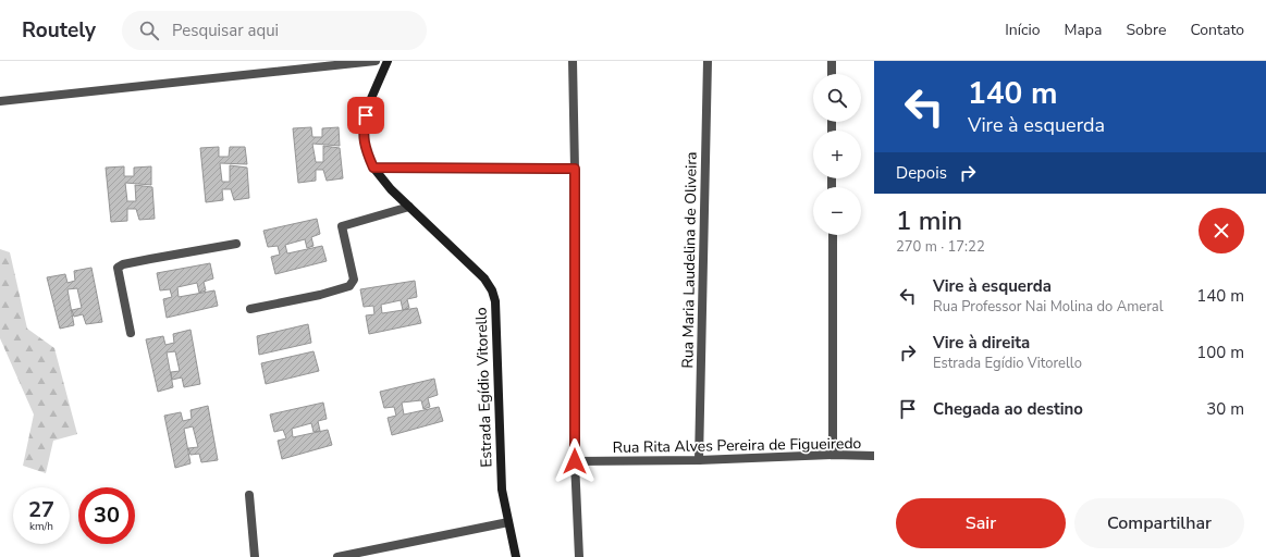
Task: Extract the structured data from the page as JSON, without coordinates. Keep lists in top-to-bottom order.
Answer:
{
  "streets": {
    "street": ["Rua Maria Laudelina de Oliveira", "Estrada Egídio Vitorello", "Rua Rita Alves Pereira de Figueiredo"]
  },
  "crossings": [
    ["Rua Maria Laudelina de Oliveira", "Rua Rita Alves Pereira de Figueiredo"]
  ],
  "page": {
    "header": "Routely",
    "search": "Pesquisar aqui",
    "nav": [
      "Início",
      "Mapa",
      "Sobre",
      "Contato"
    ],
    "turn": ["140 m", "Vire à esquerda"],
    "map_buttons": ["+", "−"],
    "then": "Depois",
    "heading": ["1 min", "270 m · 17:22"],
    "list": [
      {
        "name": "Vire à esquerda",
        "note": "Rua Professor Nai Molina do Ameral",
        "value": "140 m"
      },
      {
        "name": "Vire à direita",
        "note": "Estrada Egídio Vitorello",
        "value": "100 m"
      },
      {
        "name": "Chegada ao destino",
        "value": "30 m"
      }
    ],
    "speed": "27 km/h",
    "limit": "30",
    "buttons": ["Sair", "Compartilhar"]
  }
}
